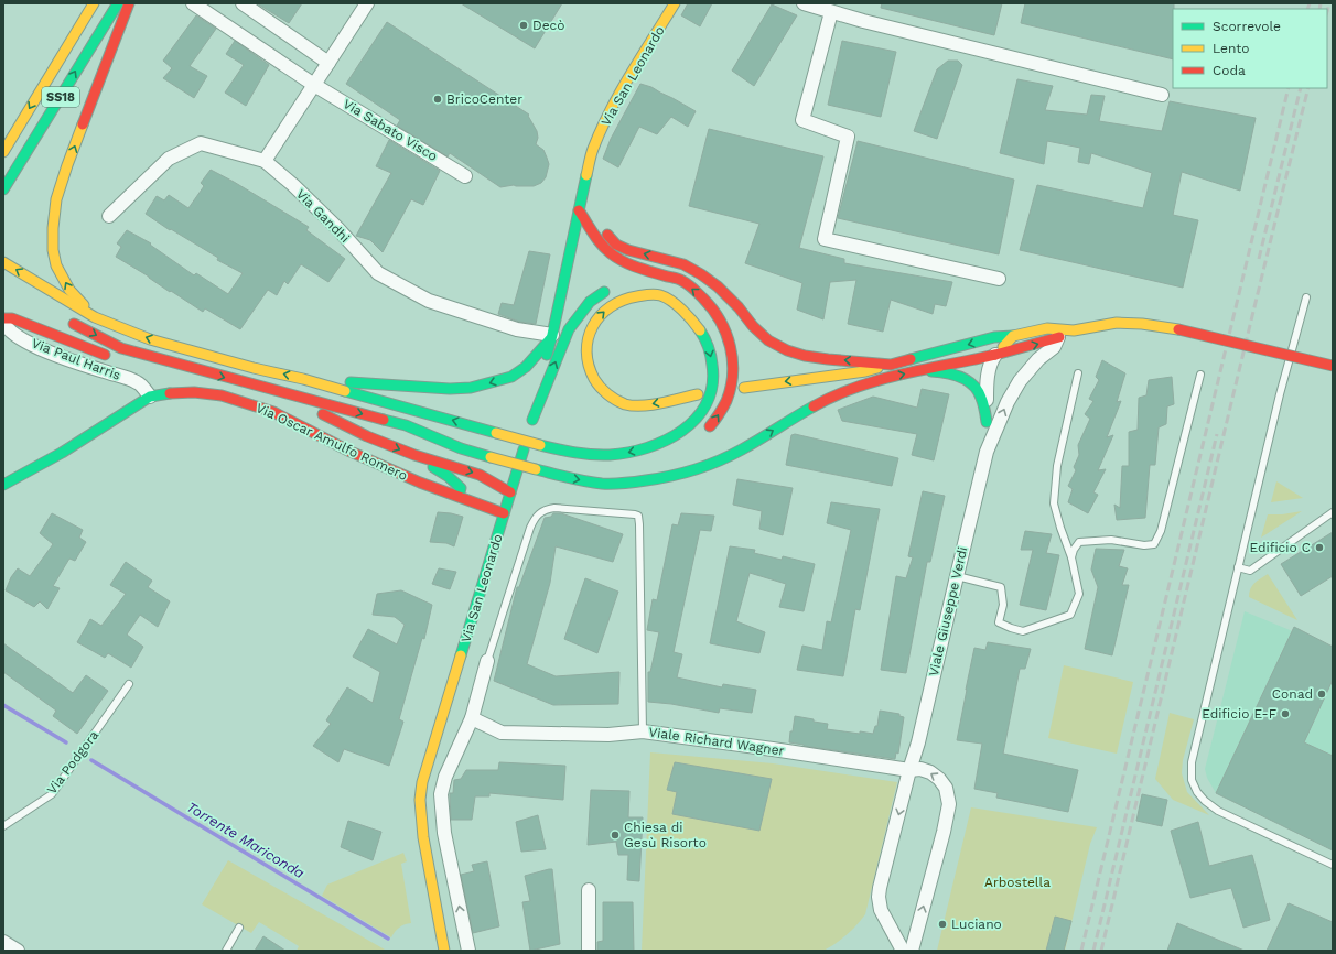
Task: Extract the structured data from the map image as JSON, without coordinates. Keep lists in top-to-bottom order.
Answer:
{
  "streets": {
    "main road": ["Via San Leonardo", "SS18", "Via Oscar Amulfo Romero"],
    "street": [
      "Via Sabato Visco",
      "Via Gandhi",
      "Via Paul Harris",
      "Viale Giuseppe Verdi",
      "Viale Richard Wagner"
    ],
    "lane": ["Via Podgora"]
  },
  "crossings": [
    ["Via San Leonardo", "Via Gandhi"],
    ["Via San Leonardo", "Via Oscar Amulfo Romero"],
    ["Via Paul Harris", "Via Oscar Amulfo Romero"],
    ["Viale Giuseppe Verdi", "Viale Richard Wagner"]
  ],
  "water": ["Torrente Mariconda"],
  "parks": ["Arbostella"],
  "places": [
    "Decò",
    "BricoCenter",
    "Edificio C",
    "Conad",
    "Edificio E-F",
    "Chiesa di Gesù Risorto",
    "Luciano"
  ],
  "legend": ["Scorrevole", "Lento", "Coda"]
}
